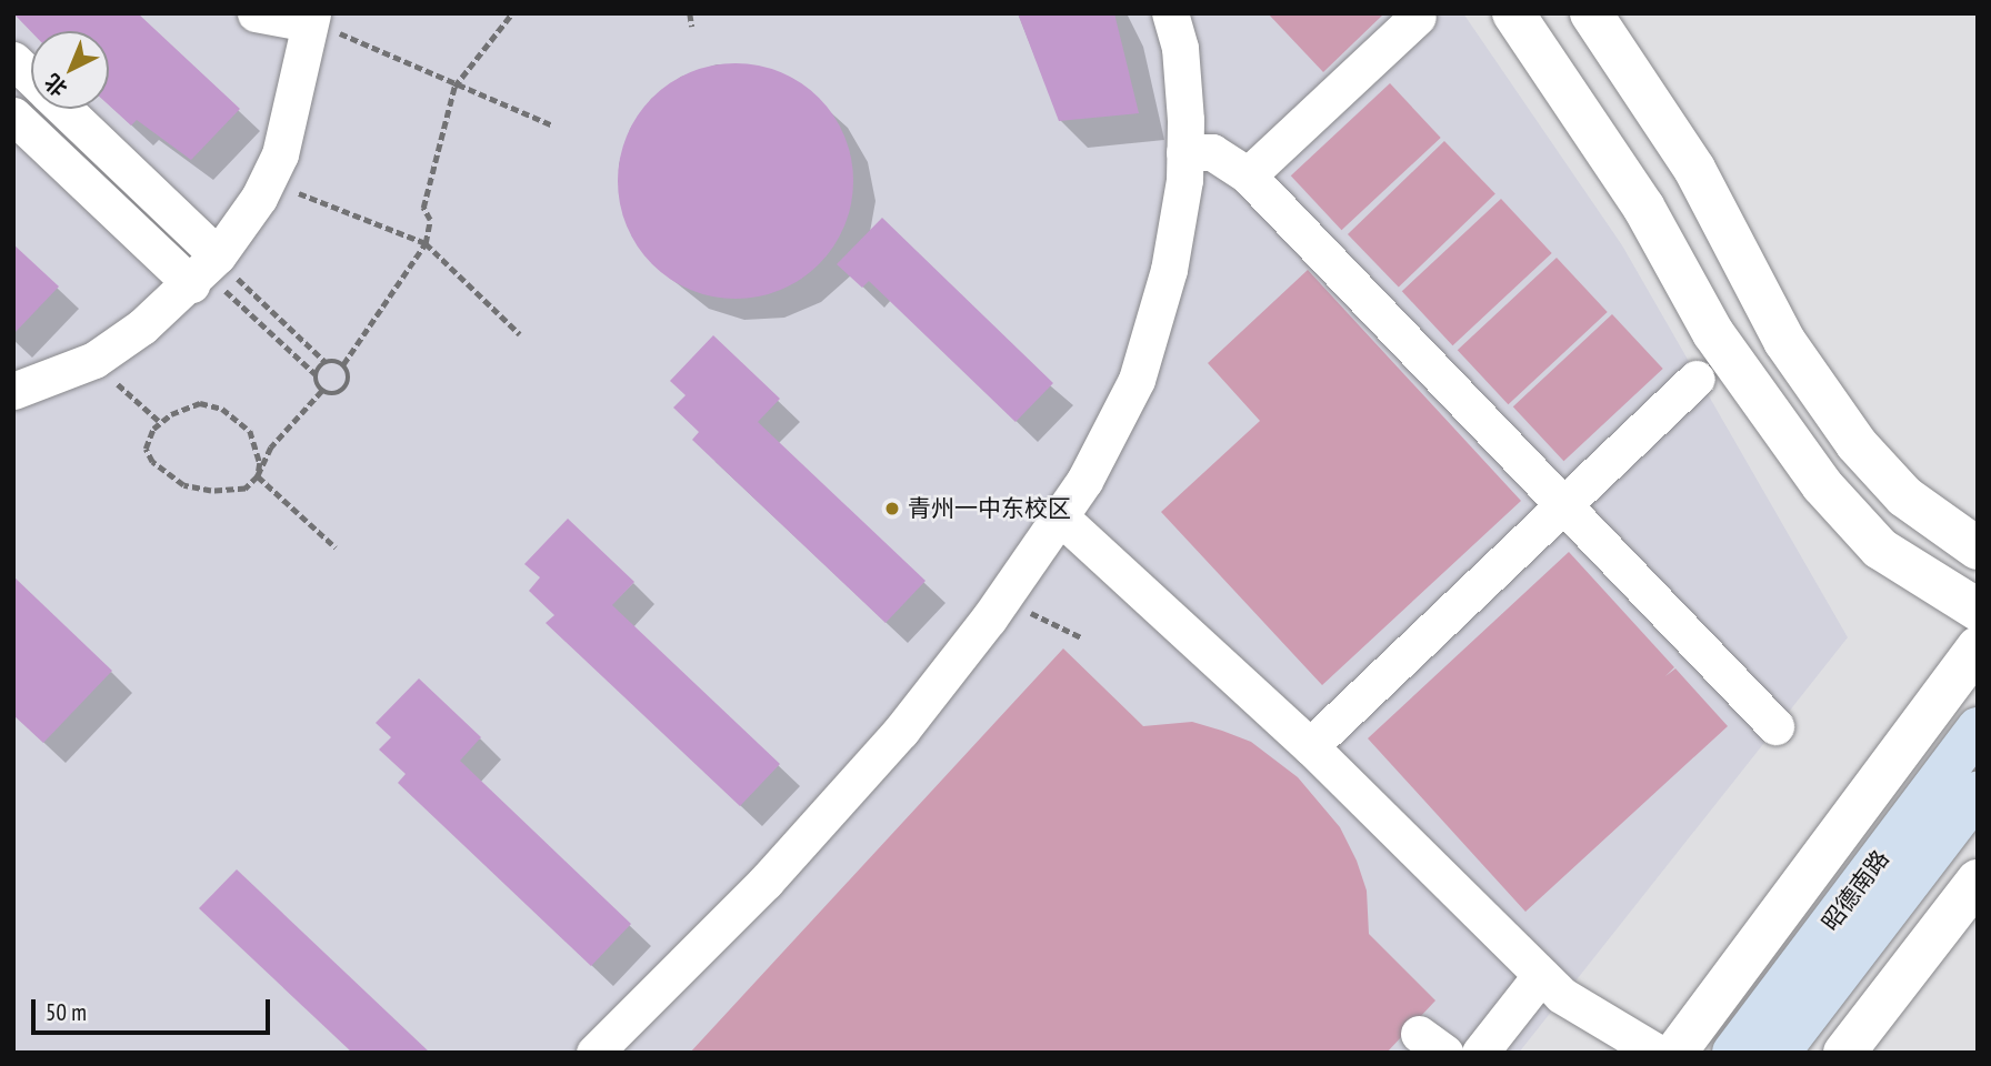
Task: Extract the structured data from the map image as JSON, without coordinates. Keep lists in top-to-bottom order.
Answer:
{
  "streets": {
    "main road": ["昭德南路"]
  },
  "places": ["青州一中东校区"],
  "scale_bar": "50 m",
  "north": "bottom left"
}
